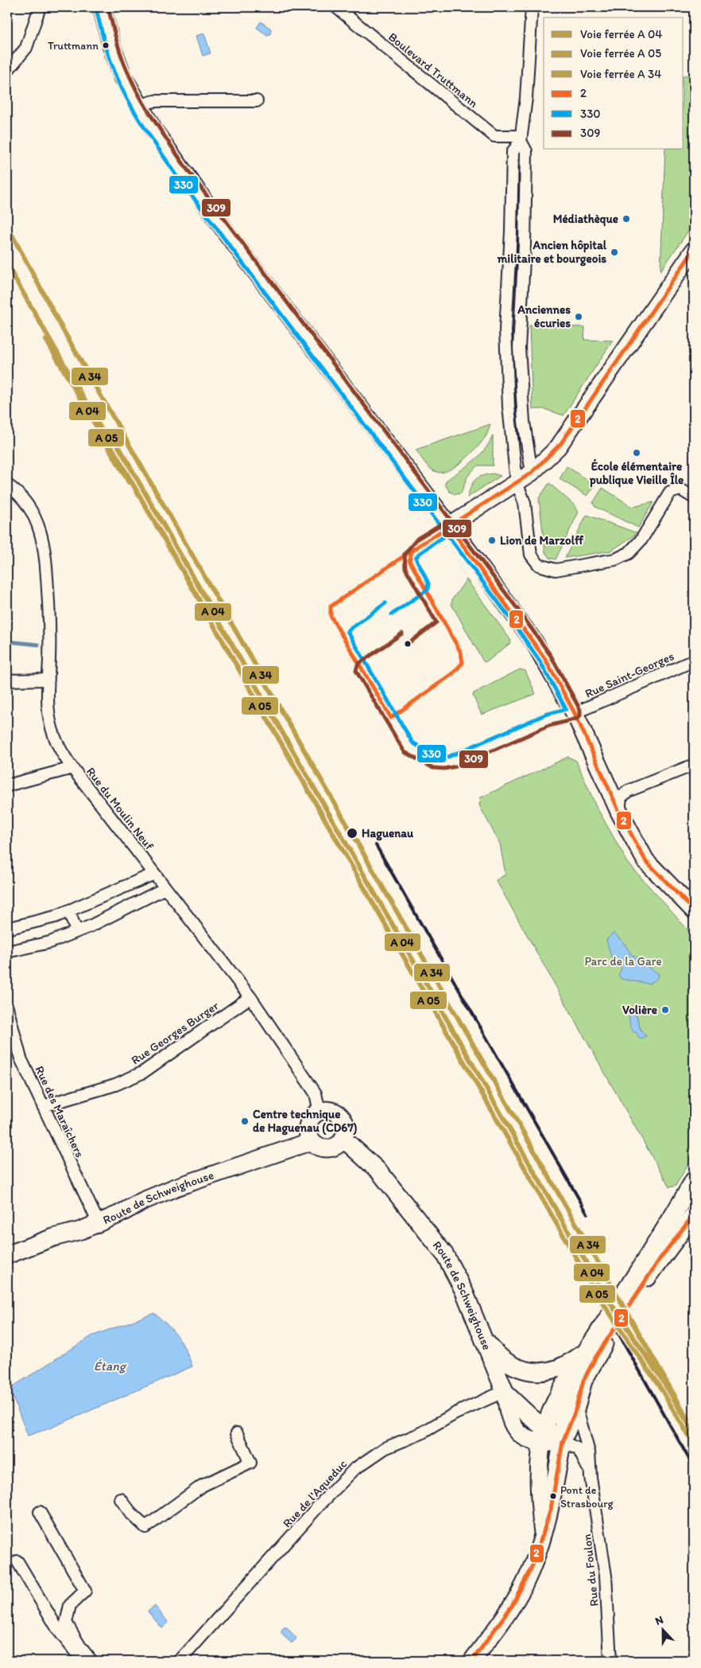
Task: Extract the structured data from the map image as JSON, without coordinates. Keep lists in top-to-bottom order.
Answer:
{
  "streets": {
    "main road": ["Route de Schweighouse"],
    "street": [
      "Boulevard Truttmann",
      "Rue Saint-Georges",
      "Rue du Moulin Neuf",
      "Rue Georges Burger",
      "Rue des Maraîchers",
      "Rue de l'Aqueduc",
      "Rue du Foulon"
    ]
  },
  "crossings": [
    ["Rue du Moulin Neuf", "Rue Georges Burger"],
    ["Rue du Moulin Neuf", "Route de Schweighouse"],
    ["Rue Georges Burger", "Rue des Maraîchers"],
    ["Rue des Maraîchers", "Route de Schweighouse"],
    ["Route de Schweighouse", "Rue de l'Aqueduc"]
  ],
  "water": ["Étang"],
  "parks": ["Parc de la Gare"],
  "places": [
    "Truttmann",
    "Médiathèque",
    "Ancien hôpital militaire et bourgeois",
    "Anciennes écuries",
    "École élémentaire publique Vieille Île",
    "Lion de Marzolff",
    "Haguenau",
    "Volière",
    "Centre technique de Haguenau (CD67)",
    "Pont de Strasbourg"
  ],
  "lines": ["transit line 309", "transit line 330", "transit line 2"],
  "legend": [
    "Voie ferrée A 04",
    "Voie ferrée A 05",
    "Voie ferrée A 34",
    "2",
    "330",
    "309"
  ],
  "north": "top"
}
